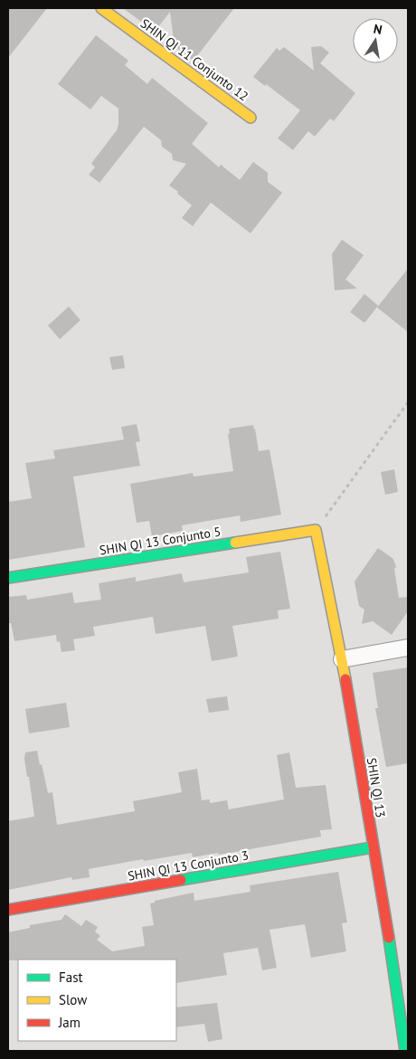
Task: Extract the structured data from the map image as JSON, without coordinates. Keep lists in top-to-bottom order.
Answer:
{
  "streets": {
    "street": [
      "SHIN QI 11 Conjunto 12",
      "SHIN QI 13 Conjunto 5",
      "SHIN QI 13",
      "SHIN QI 13 Conjunto 3"
    ]
  },
  "crossings": [
    ["SHIN QI 13 Conjunto 5", "SHIN QI 13"],
    ["SHIN QI 13", "SHIN QI 13 Conjunto 3"]
  ],
  "legend": ["Fast", "Slow", "Jam"],
  "north": "top"
}
